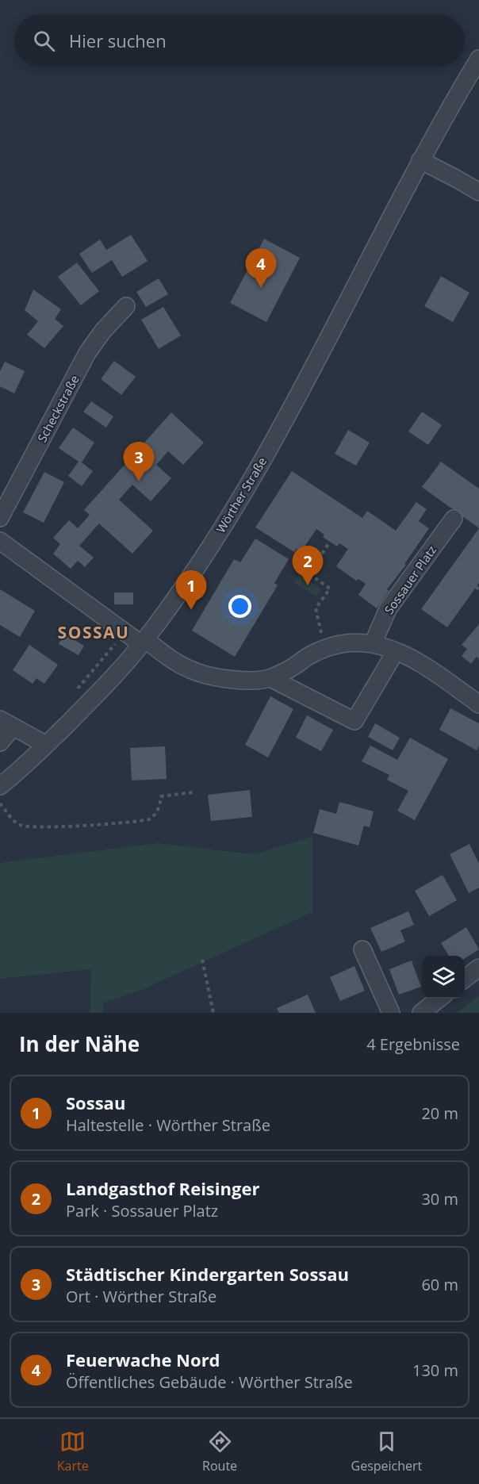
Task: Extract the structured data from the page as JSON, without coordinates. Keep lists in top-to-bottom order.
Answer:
{
  "streets": {
    "street": ["Scheckstraße", "Wörther Straße", "Sossauer Platz"]
  },
  "districts": ["SOSSAU"],
  "page": {
    "search": "Hier suchen",
    "pins": [
      "4",
      "3",
      "2",
      "1"
    ],
    "heading": ["In der Nähe", "4 Ergebnisse"],
    "list": [
      {
        "mark": "1",
        "name": "Sossau",
        "note": "Haltestelle · Wörther Straße",
        "value": "20 m"
      },
      {
        "mark": "2",
        "name": "Landgasthof Reisinger",
        "note": "Park · Sossauer Platz",
        "value": "30 m"
      },
      {
        "mark": "3",
        "name": "Städtischer Kindergarten Sossau",
        "note": "Ort · Wörther Straße",
        "value": "60 m"
      },
      {
        "mark": "4",
        "name": "Feuerwache Nord",
        "note": "Öffentliches Gebäude · Wörther Straße",
        "value": "130 m"
      }
    ],
    "nav": ["Karte", "Route", "Gespeichert"]
  }
}
